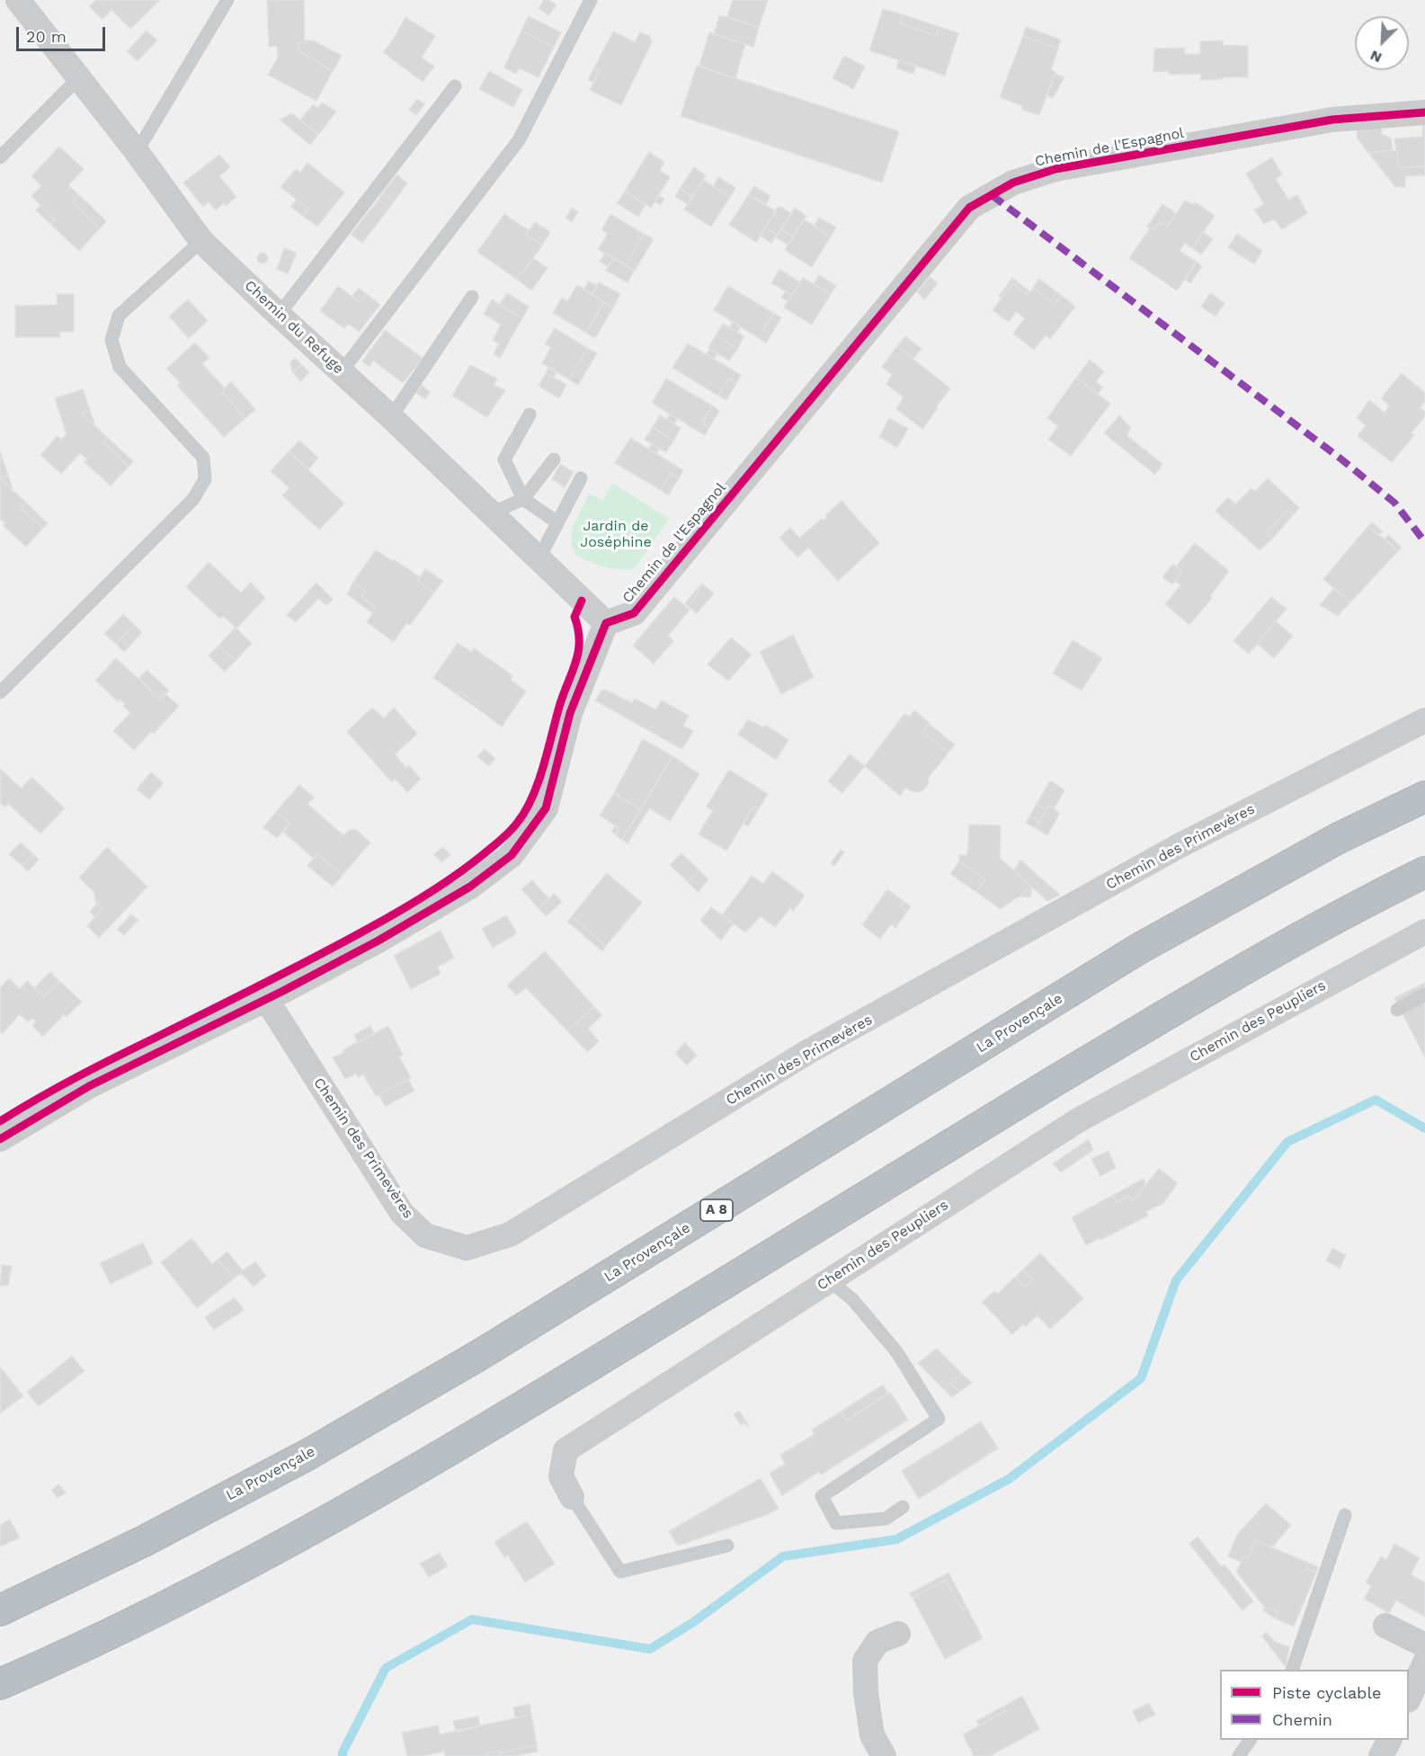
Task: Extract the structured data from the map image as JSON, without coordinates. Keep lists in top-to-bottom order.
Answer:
{
  "streets": {
    "highway": ["La Provençale", "A 8"],
    "street": [
      "Chemin de l'Espagnol",
      "Chemin du Refuge",
      "Chemin des Primevères",
      "Chemin des Peupliers"
    ]
  },
  "crossings": [
    ["Chemin de l'Espagnol", "Chemin du Refuge"]
  ],
  "parks": ["Jardin de Joséphine"],
  "legend": ["Piste cyclable", "Chemin"],
  "scale_bar": "20 m",
  "north": "bottom left"
}
